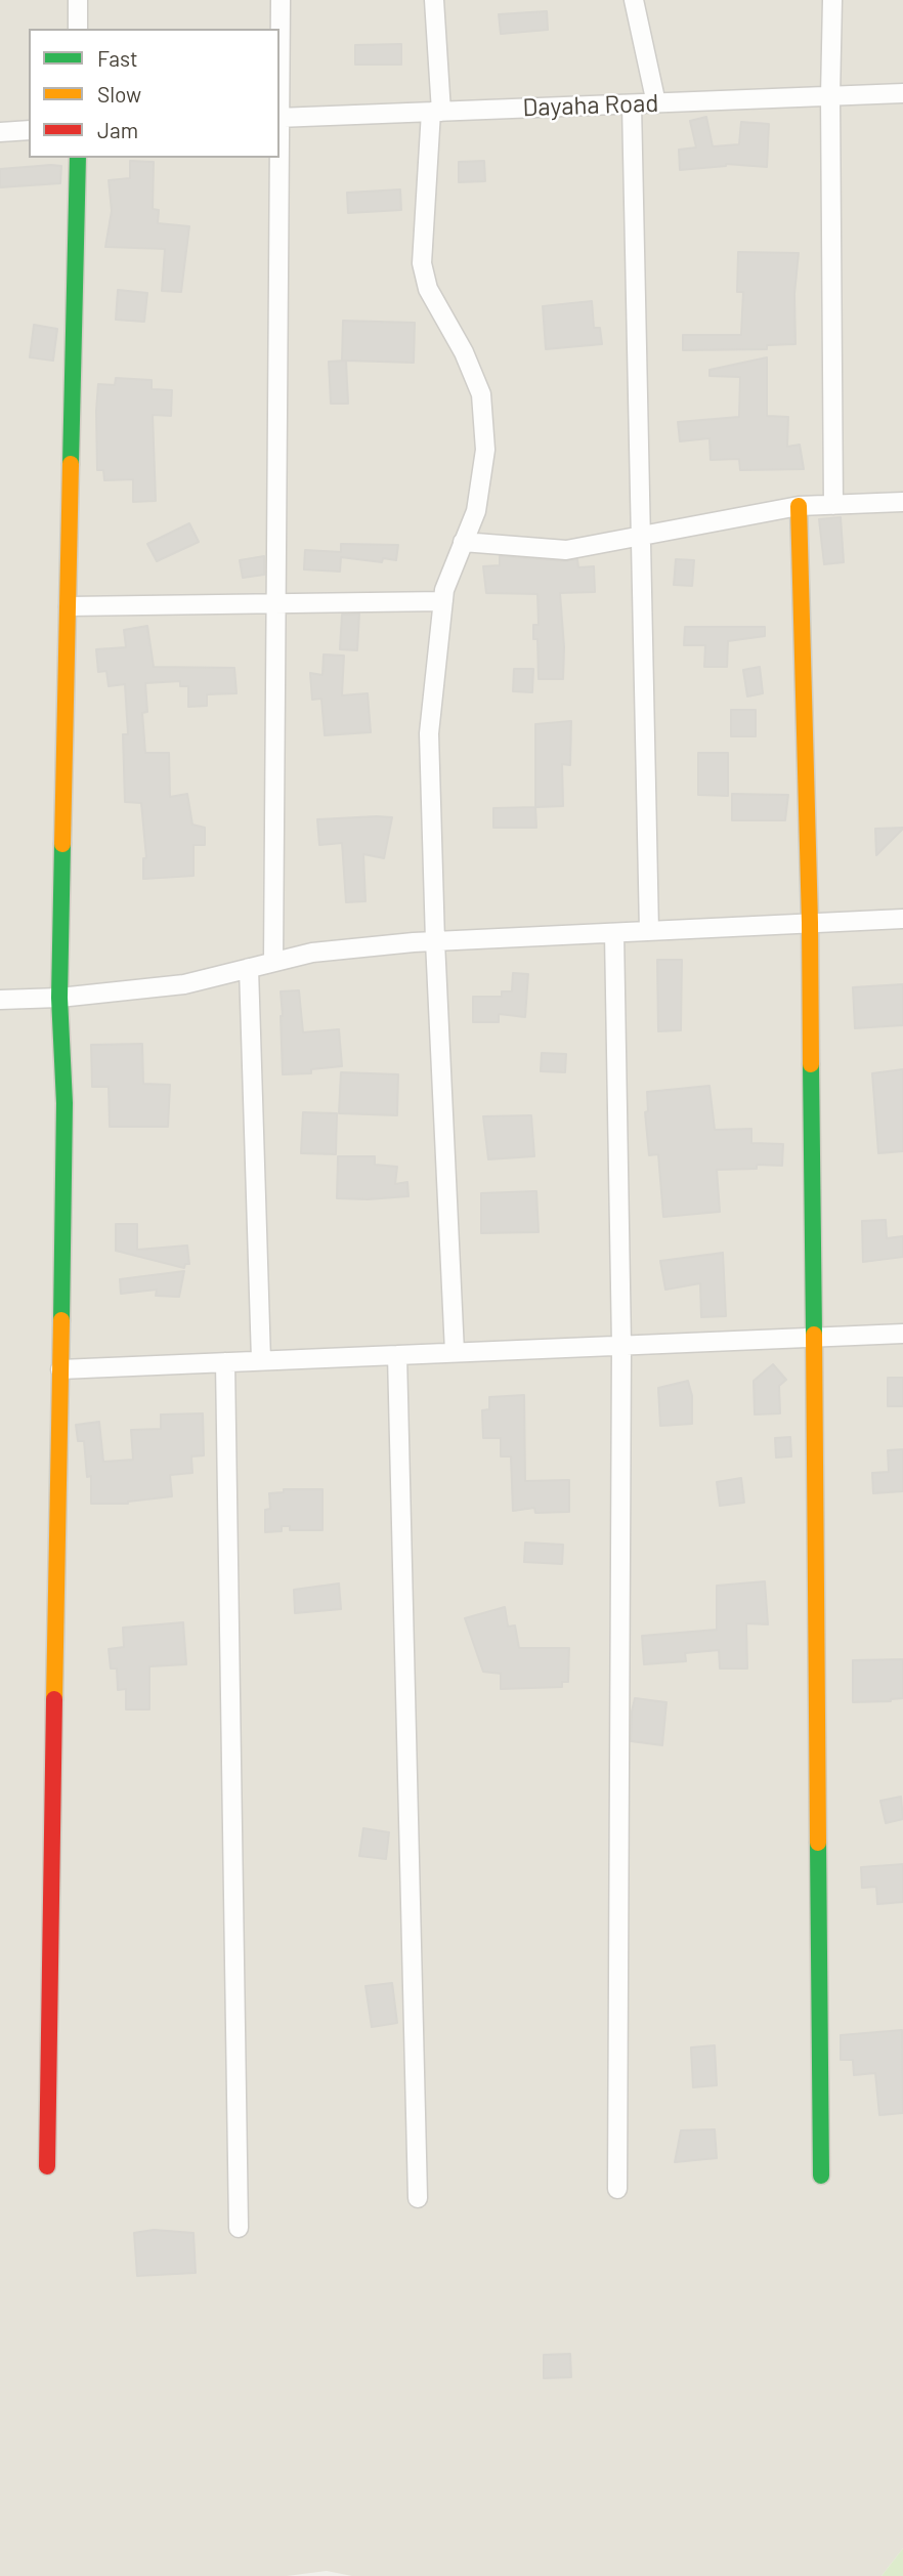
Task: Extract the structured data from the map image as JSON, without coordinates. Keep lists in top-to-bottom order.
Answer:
{
  "streets": {
    "street": ["Dayaha Road"]
  },
  "legend": ["Fast", "Slow", "Jam"]
}
